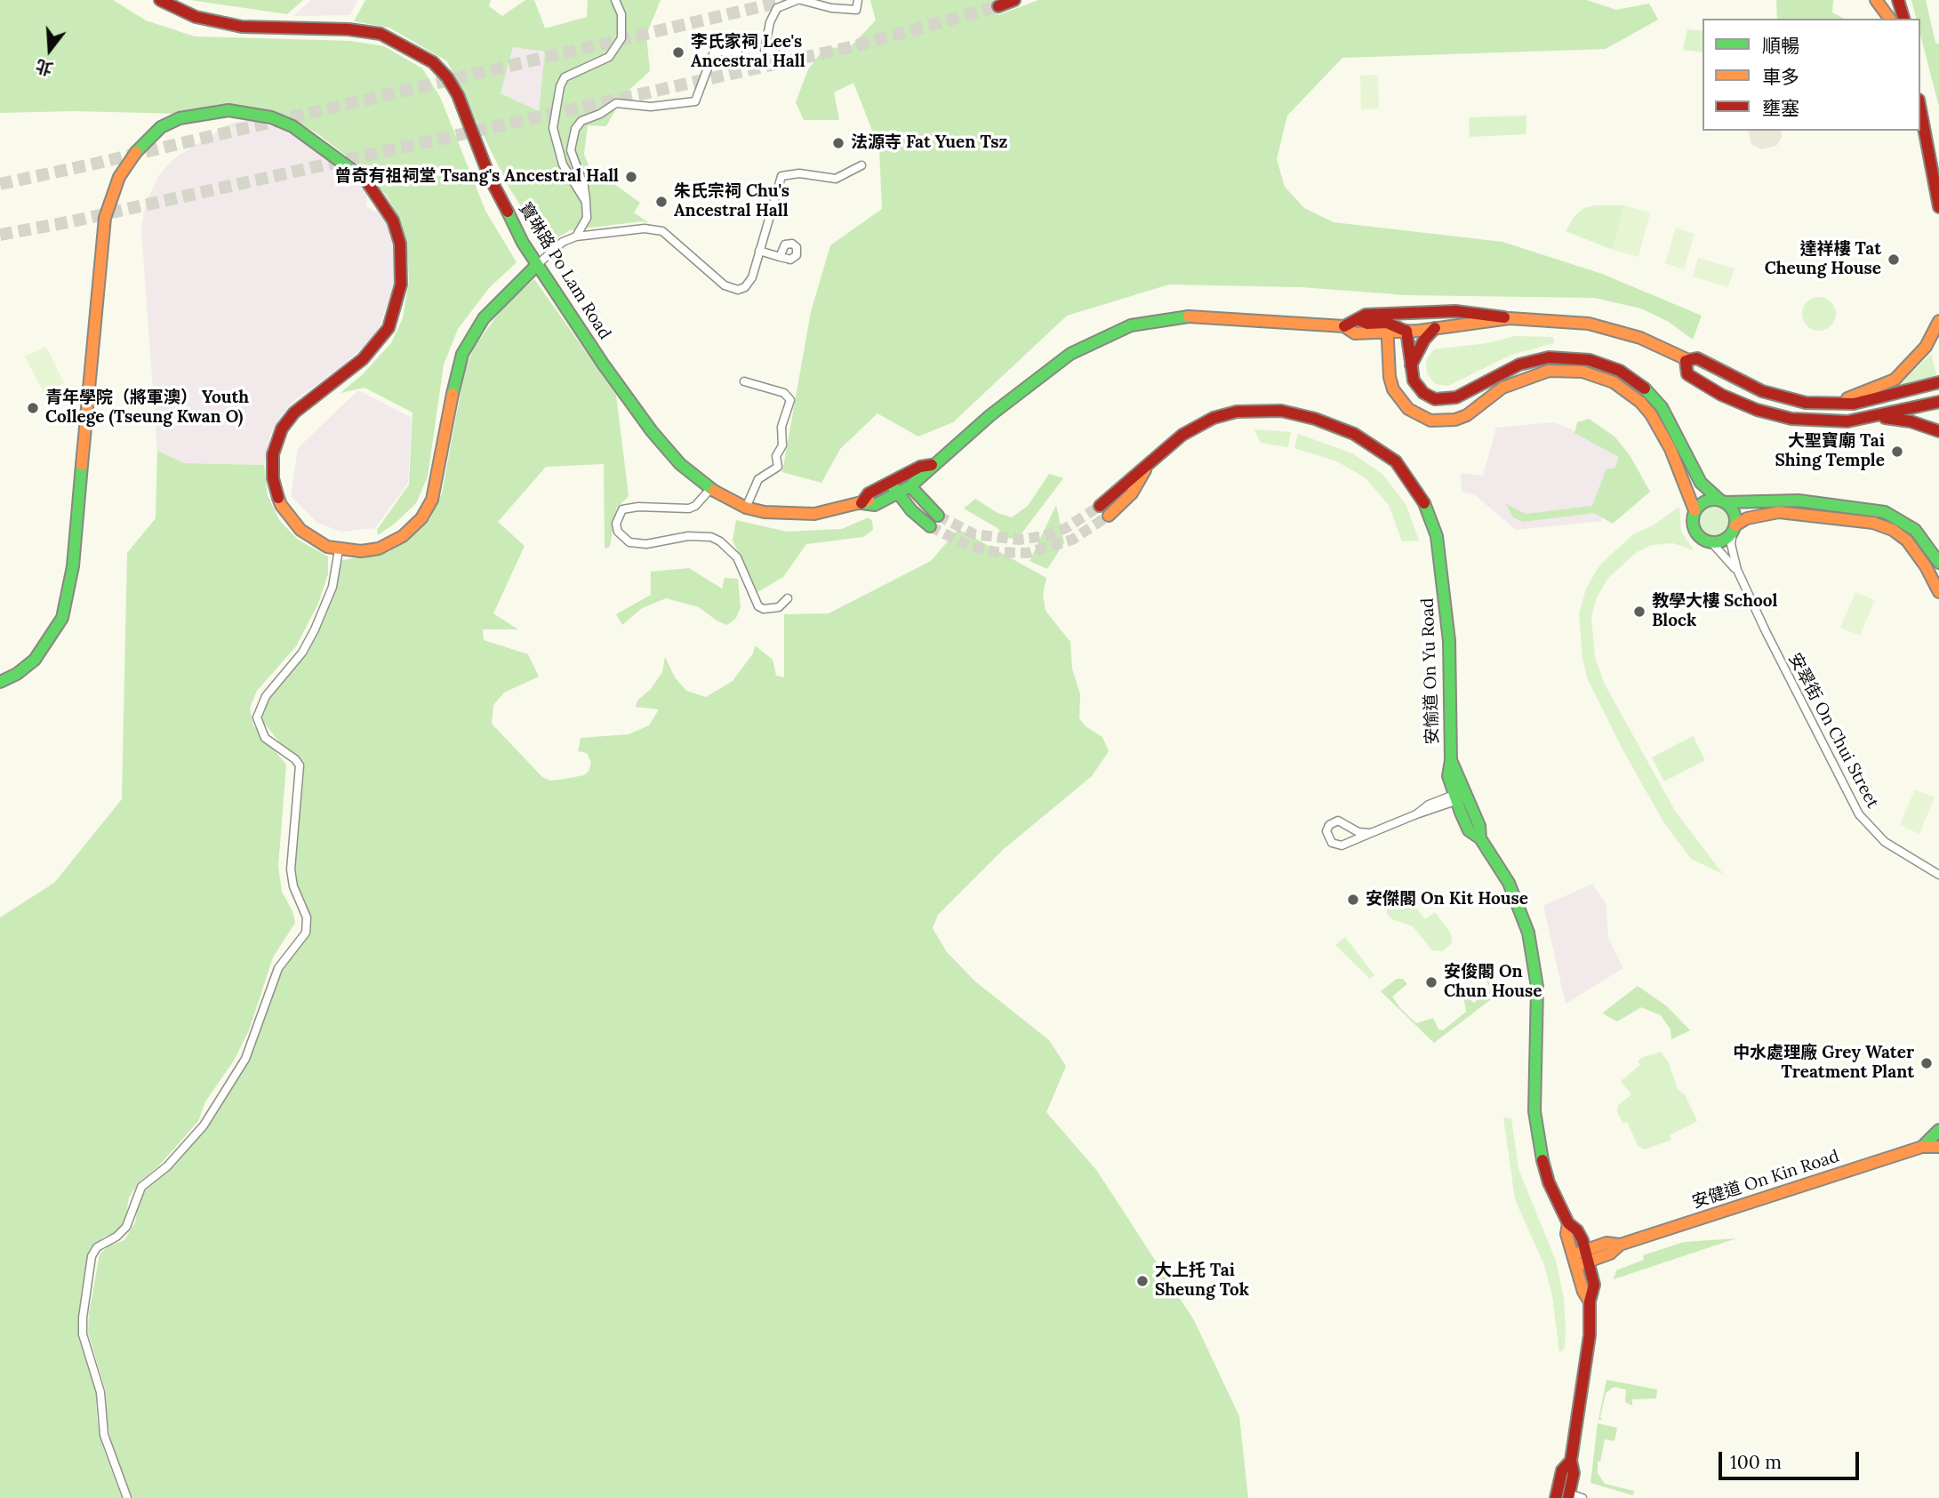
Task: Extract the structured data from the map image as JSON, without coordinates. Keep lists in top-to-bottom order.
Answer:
{
  "streets": {
    "main road": ["寶琳路 Po Lam Road", "安愉道 On Yu Road", "安健道 On Kin Road"],
    "street": ["安翠街 On Chui Street"]
  },
  "crossings": [
    ["安愉道 On Yu Road", "安健道 On Kin Road"]
  ],
  "places": [
    "李氏家祠 Lee's Ancestral Hall",
    "法源寺 Fat Yuen Tsz",
    "曾奇有祖祠堂 Tsang's Ancestral Hall",
    "朱氏宗祠 Chu's Ancestral Hall",
    "達祥樓 Tat Cheung House",
    "青年學院（將軍澳） Youth College (Tseung Kwan O)",
    "大聖寶廟 Tai Shing Temple",
    "教學大樓 School Block",
    "安傑閣 On Kit House",
    "安俊閣 On Chun House",
    "中水處理廠 Grey Water Treatment Plant",
    "大上托 Tai Sheung Tok"
  ],
  "legend": ["順暢", "車多", "壅塞"],
  "scale_bar": "100 m",
  "north": "bottom"
}
